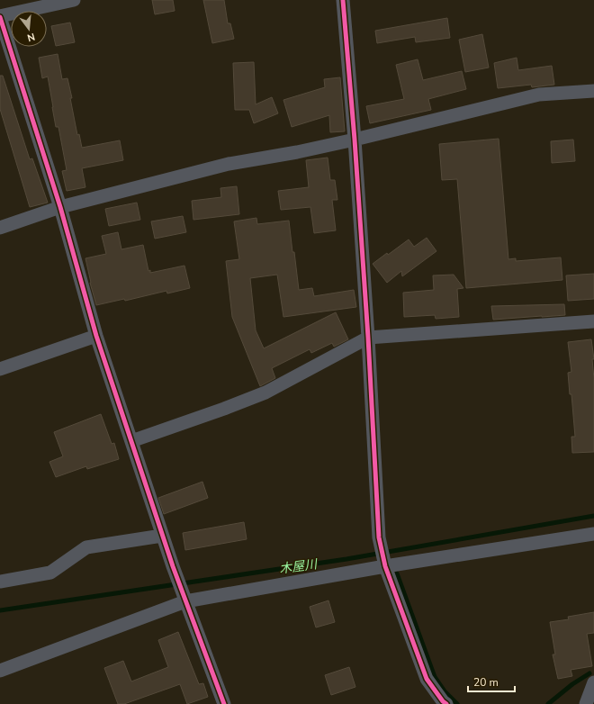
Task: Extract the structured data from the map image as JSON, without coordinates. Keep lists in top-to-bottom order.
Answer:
{
  "water": ["木屋川"],
  "scale_bar": "20 m",
  "north": "bottom"
}
